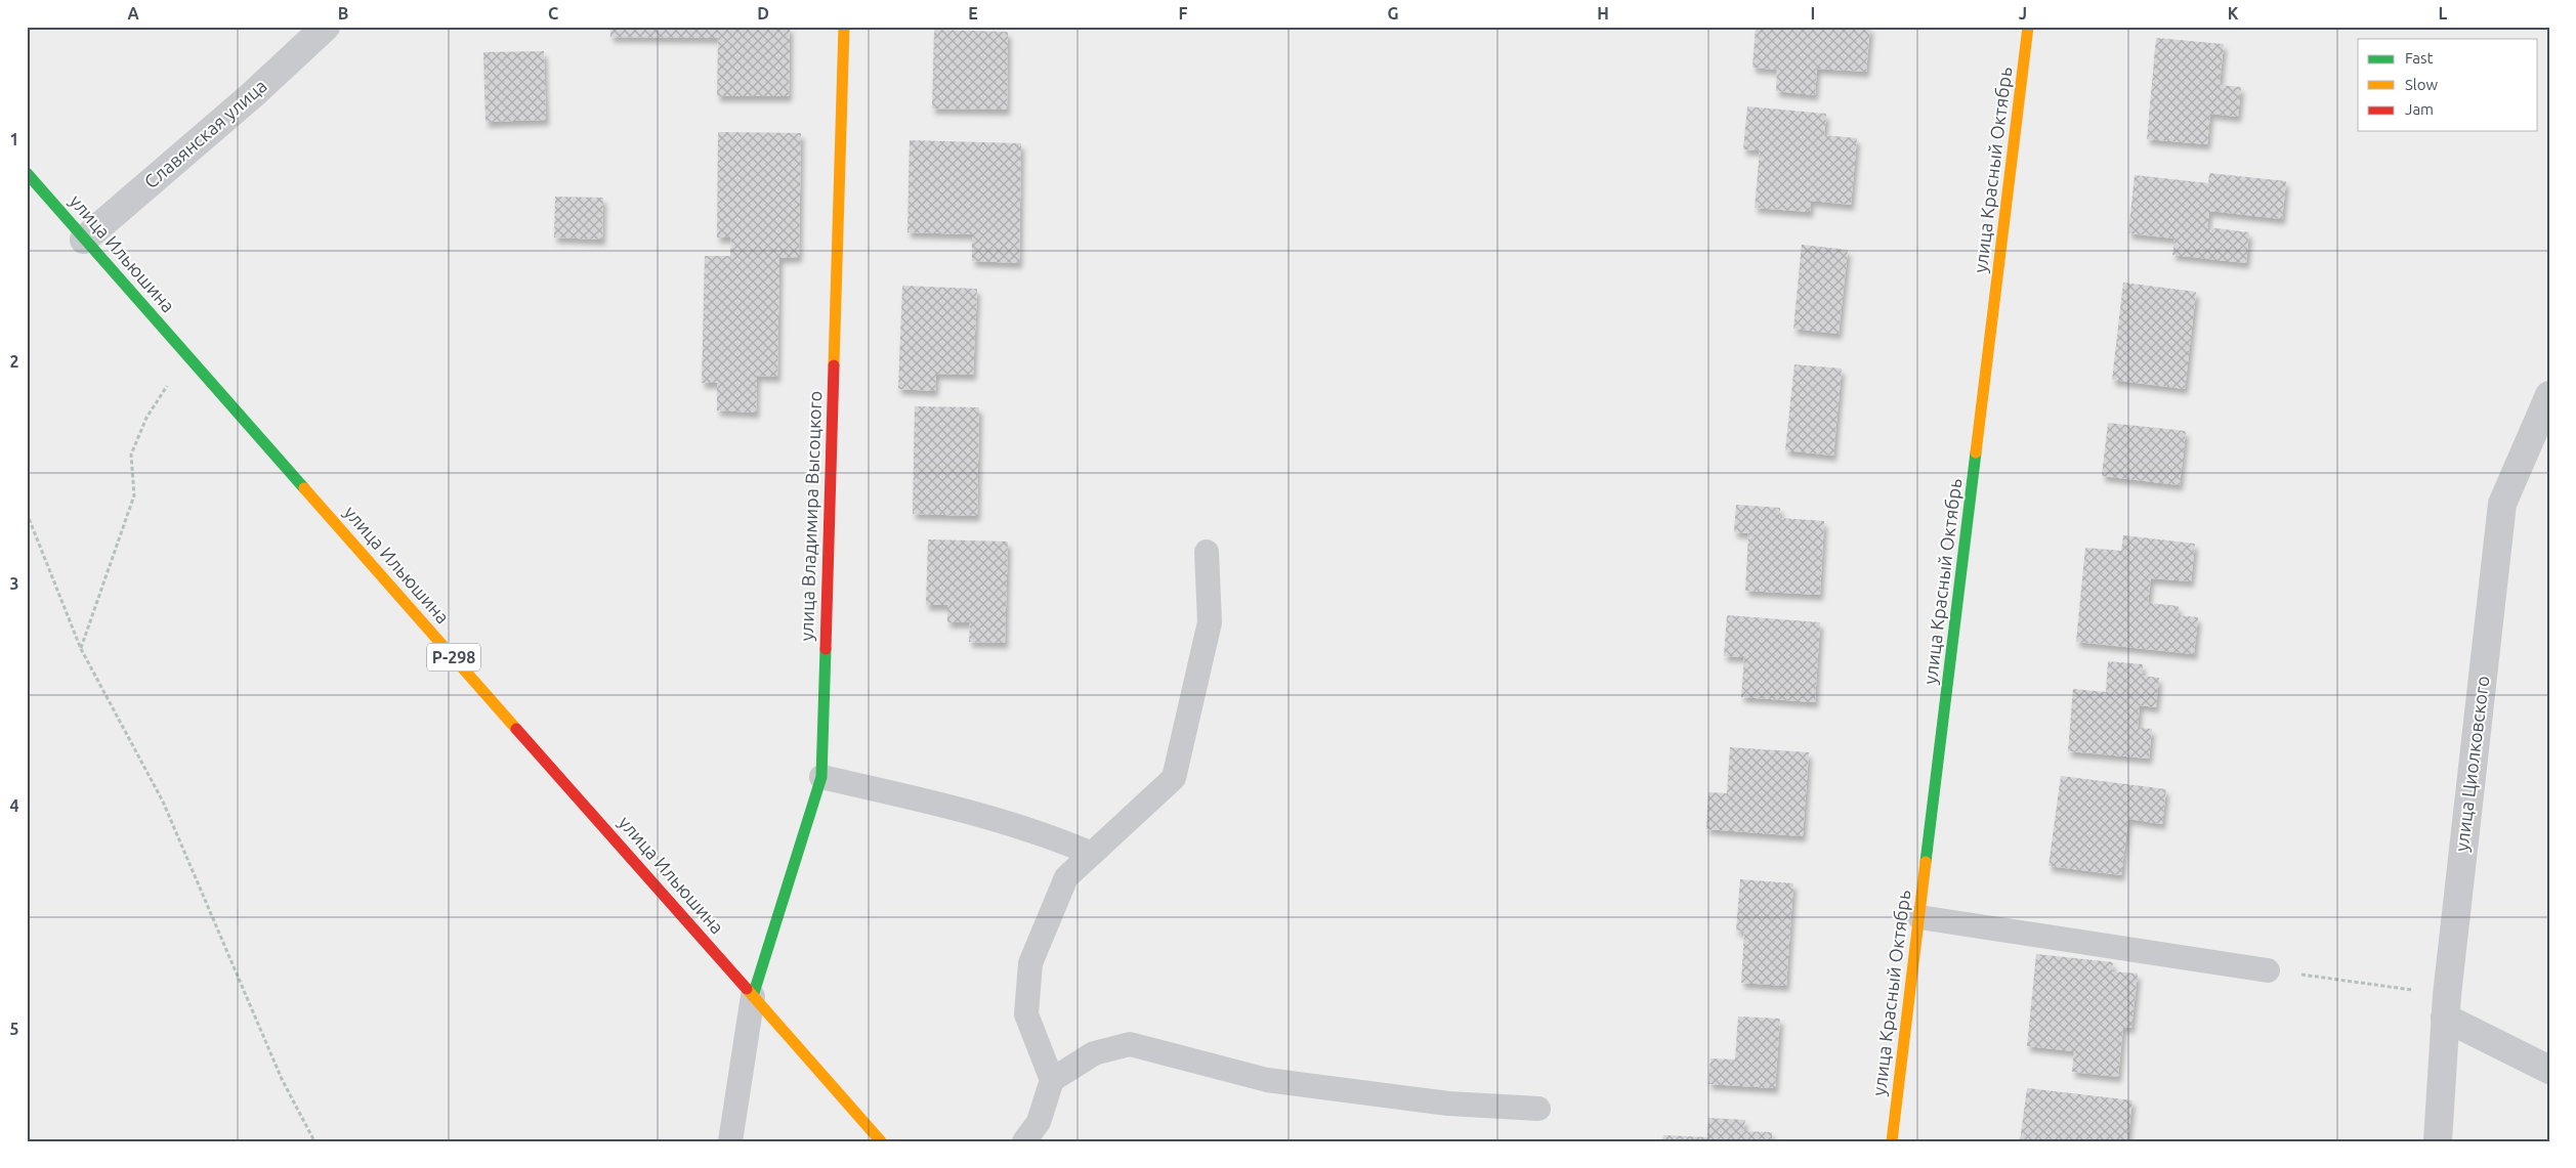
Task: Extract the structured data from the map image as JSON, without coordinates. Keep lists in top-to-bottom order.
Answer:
{
  "streets": {
    "main road": [
      "улица Красный Октябрь",
      "улица Ильюшина",
      "улица Владимира Высоцкого",
      "Р-298"
    ],
    "street": ["Славянская улица", "улица Циолковского"]
  },
  "crossings": [
    ["Славянская улица", "улица Ильюшина"],
    ["улица Ильюшина", "улица Владимира Высоцкого"]
  ],
  "legend": ["Fast", "Slow", "Jam"],
  "grid": {
    "columns": [
      "A",
      "B",
      "C",
      "D",
      "E",
      "F",
      "G",
      "H",
      "I",
      "J",
      "K",
      "L"
    ],
    "rows": [
      "1",
      "2",
      "3",
      "4",
      "5"
    ]
  }
}
